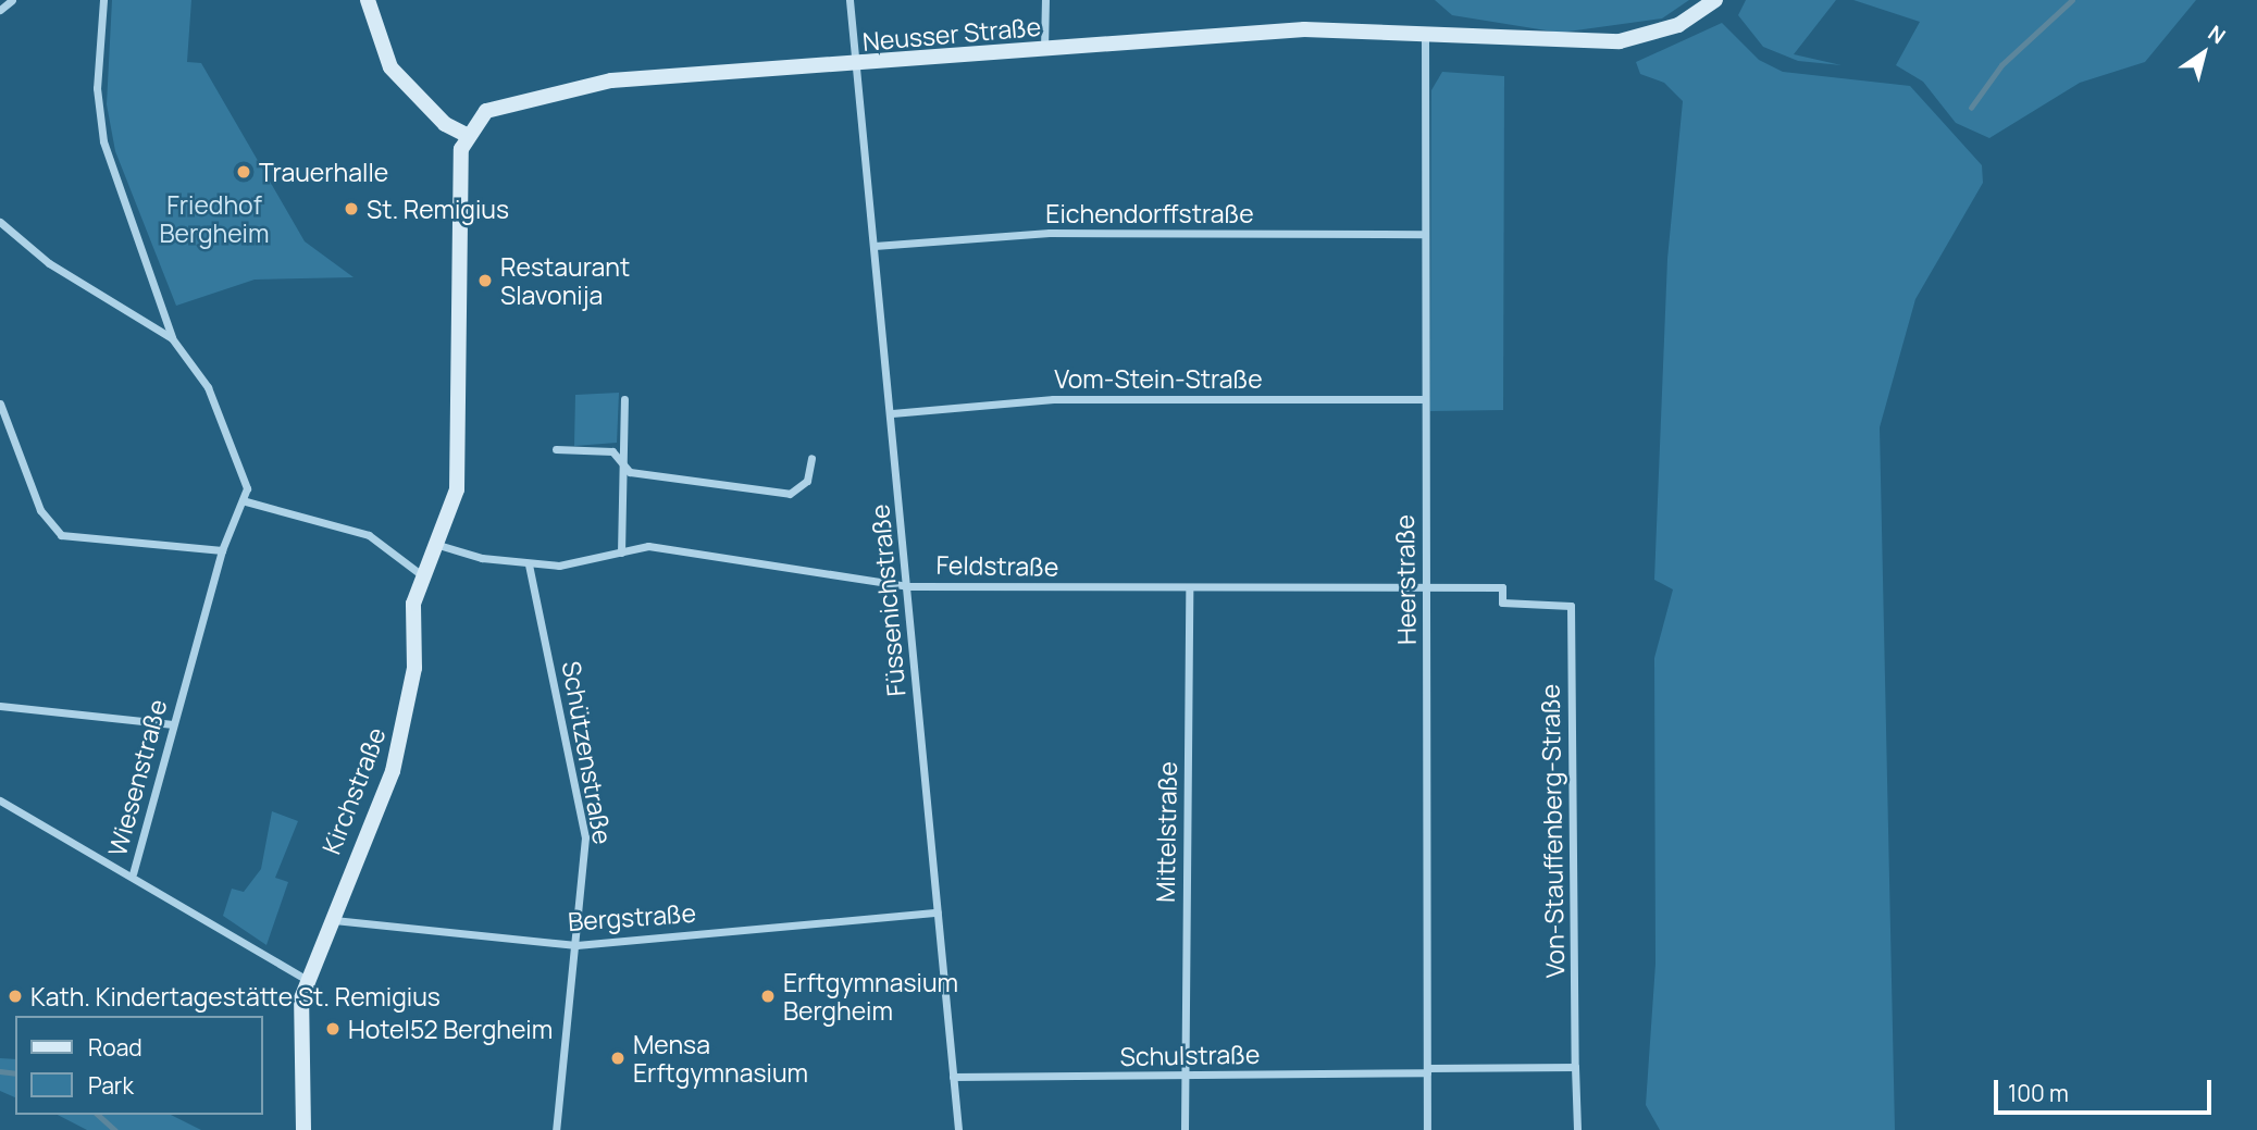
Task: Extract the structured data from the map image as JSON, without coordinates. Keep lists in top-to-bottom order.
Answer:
{
  "streets": {
    "main road": ["Neusser Straße", "Kirchstraße"],
    "street": [
      "Eichendorffstraße",
      "Vom-Stein-Straße",
      "Feldstraße",
      "Heerstraße",
      "Füssenichstraße",
      "Schützenstraße",
      "Wiesenstraße",
      "Von-Stauffenberg-Straße",
      "Mittelstraße",
      "Bergstraße",
      "Schulstraße"
    ]
  },
  "crossings": [
    ["Neusser Straße", "Heerstraße"],
    ["Neusser Straße", "Füssenichstraße"],
    ["Neusser Straße", "Kirchstraße"],
    ["Eichendorffstraße", "Heerstraße"],
    ["Eichendorffstraße", "Füssenichstraße"],
    ["Vom-Stein-Straße", "Heerstraße"],
    ["Vom-Stein-Straße", "Füssenichstraße"],
    ["Feldstraße", "Heerstraße"],
    ["Feldstraße", "Füssenichstraße"],
    ["Feldstraße", "Schützenstraße"],
    ["Feldstraße", "Kirchstraße"],
    ["Feldstraße", "Von-Stauffenberg-Straße"],
    ["Feldstraße", "Mittelstraße"],
    ["Heerstraße", "Von-Stauffenberg-Straße"],
    ["Heerstraße", "Schulstraße"],
    ["Füssenichstraße", "Bergstraße"],
    ["Füssenichstraße", "Schulstraße"],
    ["Schützenstraße", "Bergstraße"],
    ["Wiesenstraße", "Kirchstraße"],
    ["Kirchstraße", "Bergstraße"],
    ["Mittelstraße", "Schulstraße"]
  ],
  "parks": ["Friedhof Bergheim"],
  "places": [
    "Trauerhalle",
    "St. Remigius",
    "Restaurant Slavonija",
    "Kath. Kindertagestätte St. Remigius",
    "Erftgymnasium Bergheim",
    "Hotel52 Bergheim",
    "Mensa Erftgymnasium"
  ],
  "legend": ["Road", "Park"],
  "scale_bar": "100 m",
  "north": "top right"
}
